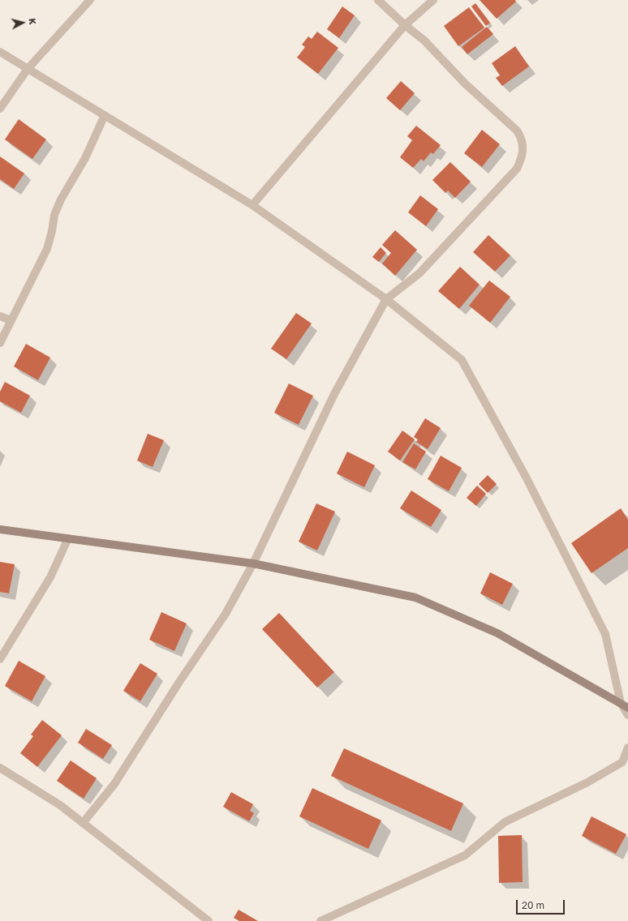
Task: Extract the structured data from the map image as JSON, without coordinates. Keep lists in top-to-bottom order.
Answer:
{
  "scale_bar": "20 m",
  "north": "right"
}
